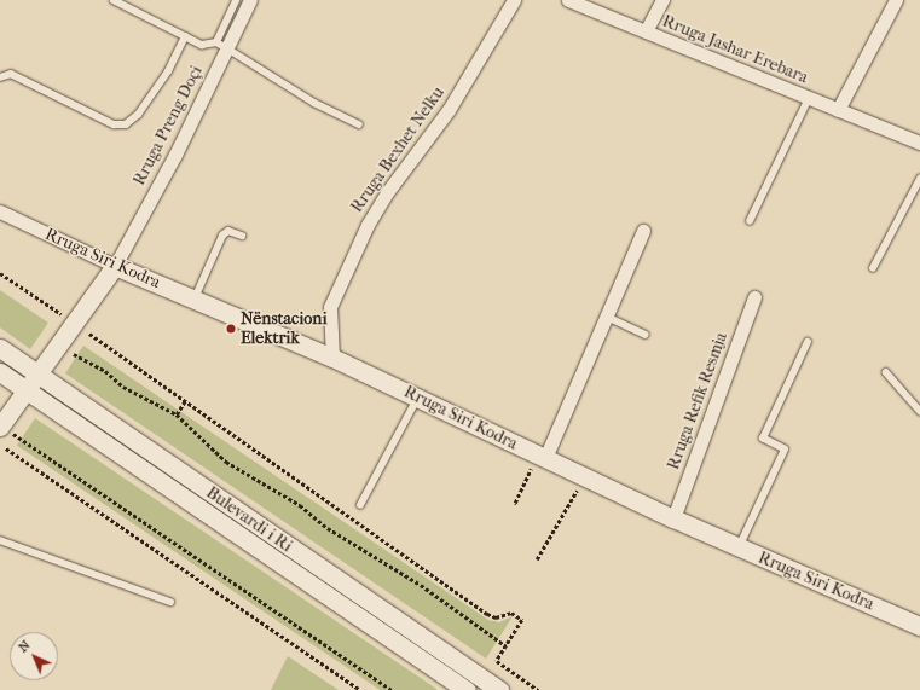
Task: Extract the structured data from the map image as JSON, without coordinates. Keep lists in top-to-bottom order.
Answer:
{
  "streets": {
    "main road": ["Rruga Siri Kodra", "Bulevardi i Ri"],
    "street": [
      "Rruga Jashar Erebara",
      "Rruga Preng Doçi",
      "Rruga Bexhet Nelku",
      "Rruga Refik Resmja"
    ]
  },
  "crossings": [
    ["Rruga Preng Doçi", "Rruga Siri Kodra"],
    ["Rruga Bexhet Nelku", "Rruga Siri Kodra"],
    ["Rruga Siri Kodra", "Rruga Refik Resmja"]
  ],
  "places": ["Nënstacioni Elektrik"],
  "north": "top left"
}
